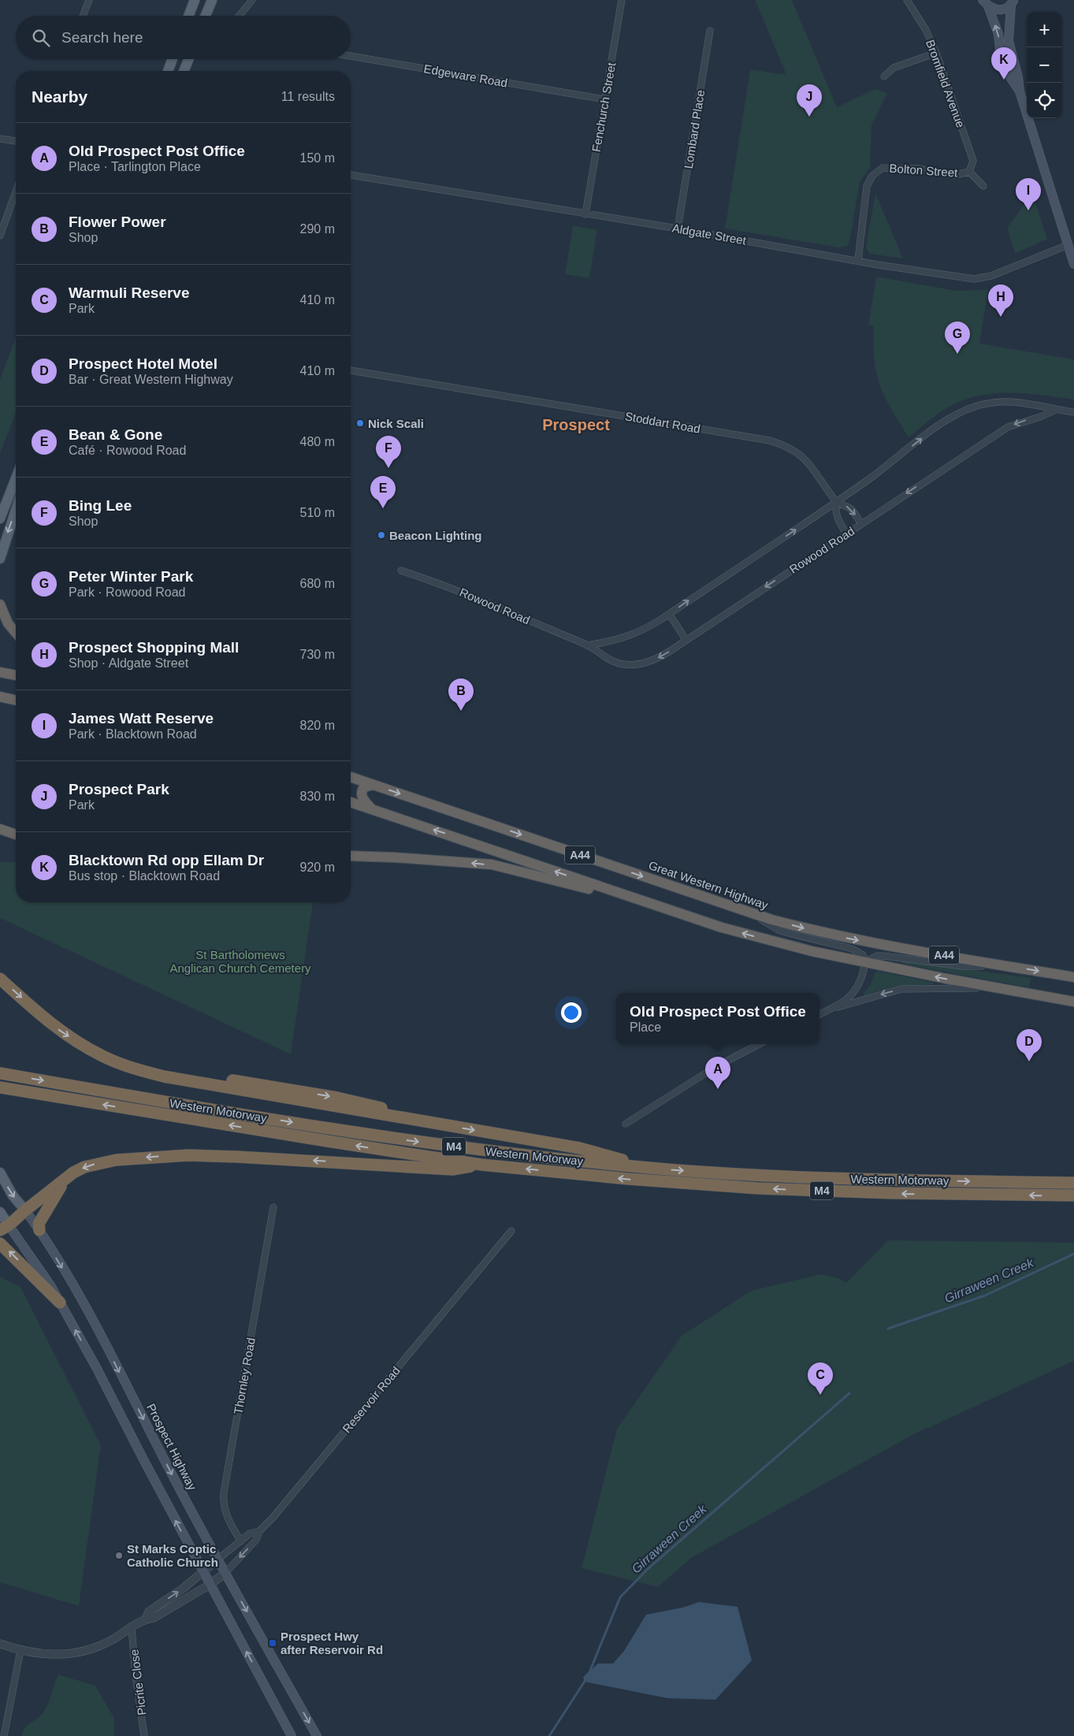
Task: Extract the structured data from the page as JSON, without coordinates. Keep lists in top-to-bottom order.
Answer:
{
  "streets": {
    "highway": [
      "A44",
      "Great Western Highway",
      "Western Motorway",
      "M4"
    ],
    "main road": ["Prospect Highway"],
    "street": [
      "Edgeware Road",
      "Bromfield Avenue",
      "Fenchurch Street",
      "Lombard Place",
      "Bolton Street",
      "Aldgate Street",
      "Stoddart Road",
      "Rowood Road",
      "Thornley Road",
      "Reservoir Road",
      "Picrite Close"
    ]
  },
  "crossings": [
    ["Edgeware Road", "Fenchurch Street"],
    ["Bromfield Avenue", "Bolton Street"],
    ["Fenchurch Street", "Aldgate Street"],
    ["Lombard Place", "Aldgate Street"],
    ["Bolton Street", "Aldgate Street"],
    ["Stoddart Road", "Rowood Road"],
    ["Thornley Road", "Reservoir Road"],
    ["Reservoir Road", "Prospect Highway"],
    ["Reservoir Road", "Picrite Close"]
  ],
  "districts": ["Prospect"],
  "water": ["Girraween Creek"],
  "parks": ["St Bartholomews Anglican Church Cemetery"],
  "places": {
    "other": ["Nick Scali", "Beacon Lighting", "St Marks Coptic Catholic Church"],
    "transit": ["Prospect Hwy after Reservoir Rd"]
  },
  "page": {
    "map_buttons": ["+", "−"],
    "search": "Search here",
    "pins": [
      "K",
      "J",
      "I",
      "H",
      "G",
      "F",
      "E",
      "B",
      "D",
      "A",
      "C"
    ],
    "heading": ["Nearby", "11 results"],
    "list": [
      {
        "mark": "A",
        "name": "Old Prospect Post Office",
        "note": "Place · Tarlington Place",
        "value": "150 m"
      },
      {
        "mark": "B",
        "name": "Flower Power",
        "note": "Shop",
        "value": "290 m"
      },
      {
        "mark": "C",
        "name": "Warmuli Reserve",
        "note": "Park",
        "value": "410 m"
      },
      {
        "mark": "D",
        "name": "Prospect Hotel Motel",
        "note": "Bar · Great Western Highway",
        "value": "410 m"
      },
      {
        "mark": "E",
        "name": "Bean & Gone",
        "note": "Café · Rowood Road",
        "value": "480 m"
      },
      {
        "mark": "F",
        "name": "Bing Lee",
        "note": "Shop",
        "value": "510 m"
      },
      {
        "mark": "G",
        "name": "Peter Winter Park",
        "note": "Park · Rowood Road",
        "value": "680 m"
      },
      {
        "mark": "H",
        "name": "Prospect Shopping Mall",
        "note": "Shop · Aldgate Street",
        "value": "730 m"
      },
      {
        "mark": "I",
        "name": "James Watt Reserve",
        "note": "Park · Blacktown Road",
        "value": "820 m"
      },
      {
        "mark": "J",
        "name": "Prospect Park",
        "note": "Park",
        "value": "830 m"
      },
      {
        "mark": "K",
        "name": "Blacktown Rd opp Ellam Dr",
        "note": "Bus stop · Blacktown Road",
        "value": "920 m"
      }
    ],
    "popup": ["Old Prospect Post Office", "Place"]
  }
}
